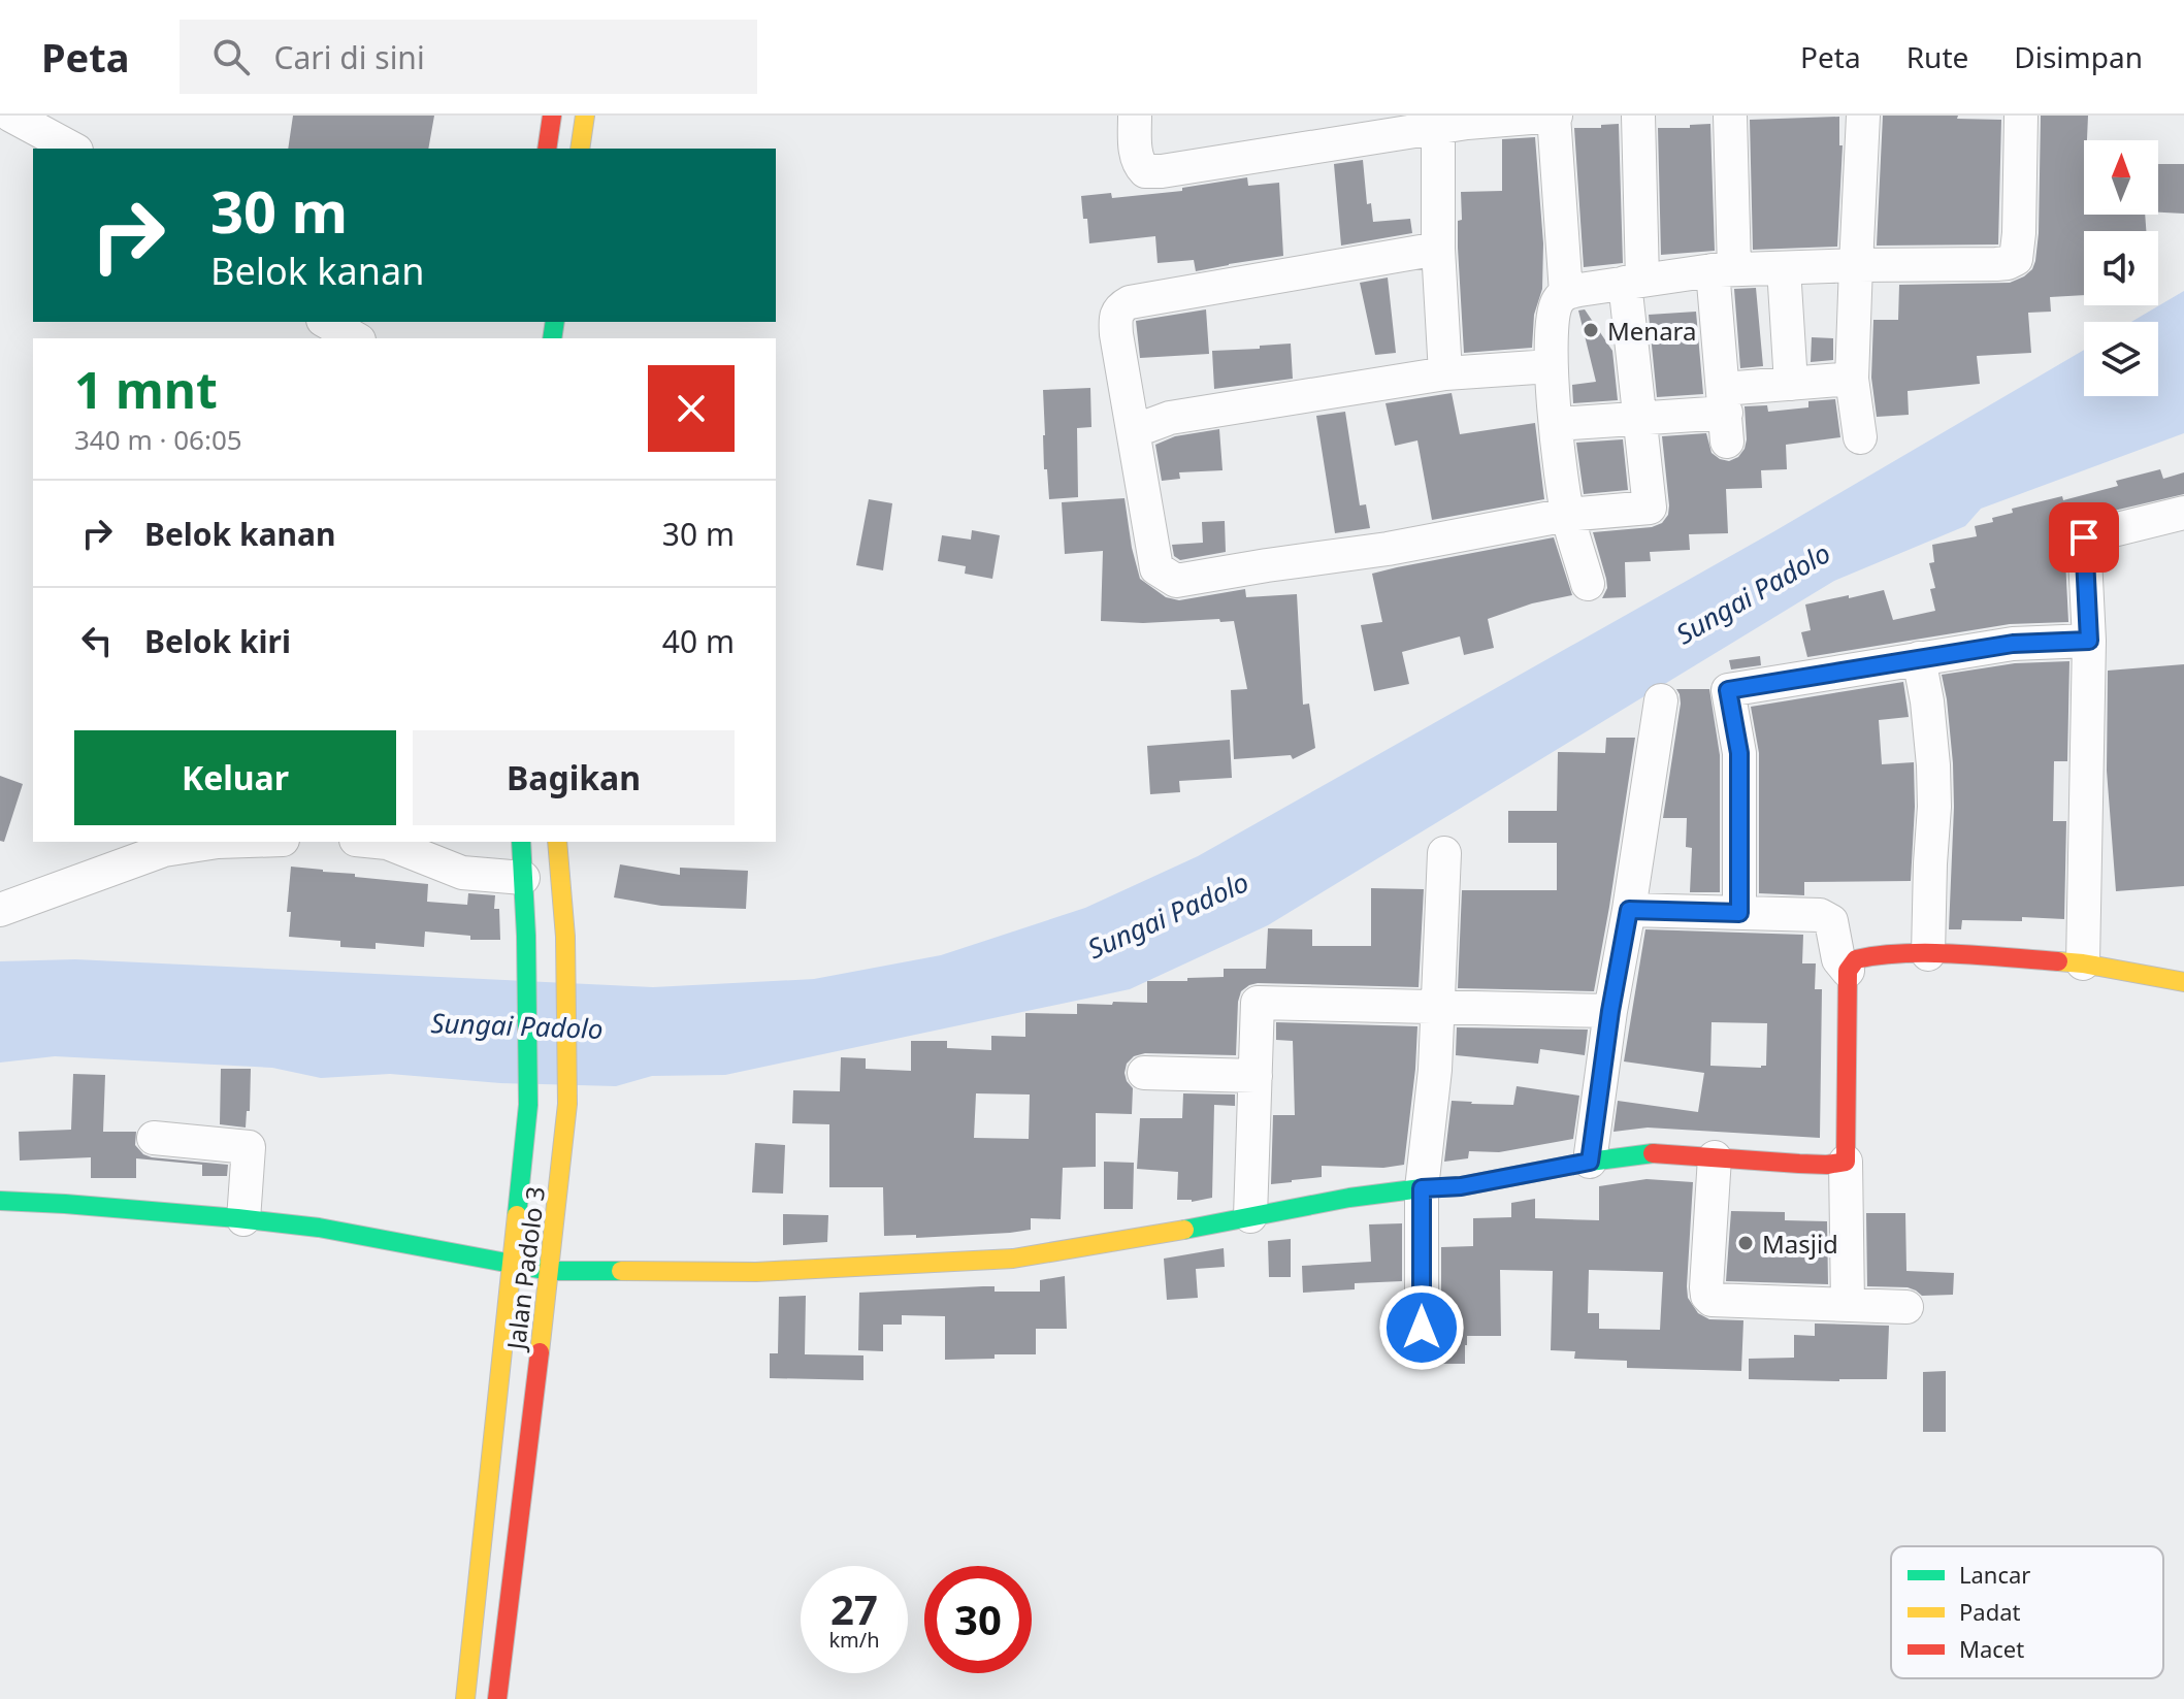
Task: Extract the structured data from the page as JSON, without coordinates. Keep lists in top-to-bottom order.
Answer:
{
  "streets": {
    "street": ["Jalan Padolo 3"]
  },
  "water": ["Sungai Padolo"],
  "places": ["Menara", "Masjid"],
  "legend": ["Lancar", "Padat", "Macet"],
  "north": "top",
  "page": {
    "header": "Peta",
    "search": "Cari di sini",
    "nav": ["Peta", "Rute", "Disimpan"],
    "turn": ["30 m", "Belok kanan"],
    "heading": ["1 mnt", "340 m · 06:05"],
    "list": [
      {
        "name": "Belok kanan",
        "value": "30 m"
      },
      {
        "name": "Belok kiri",
        "value": "40 m"
      }
    ],
    "buttons": ["Keluar", "Bagikan"],
    "speed": "27 km/h",
    "limit": "30"
  }
}
